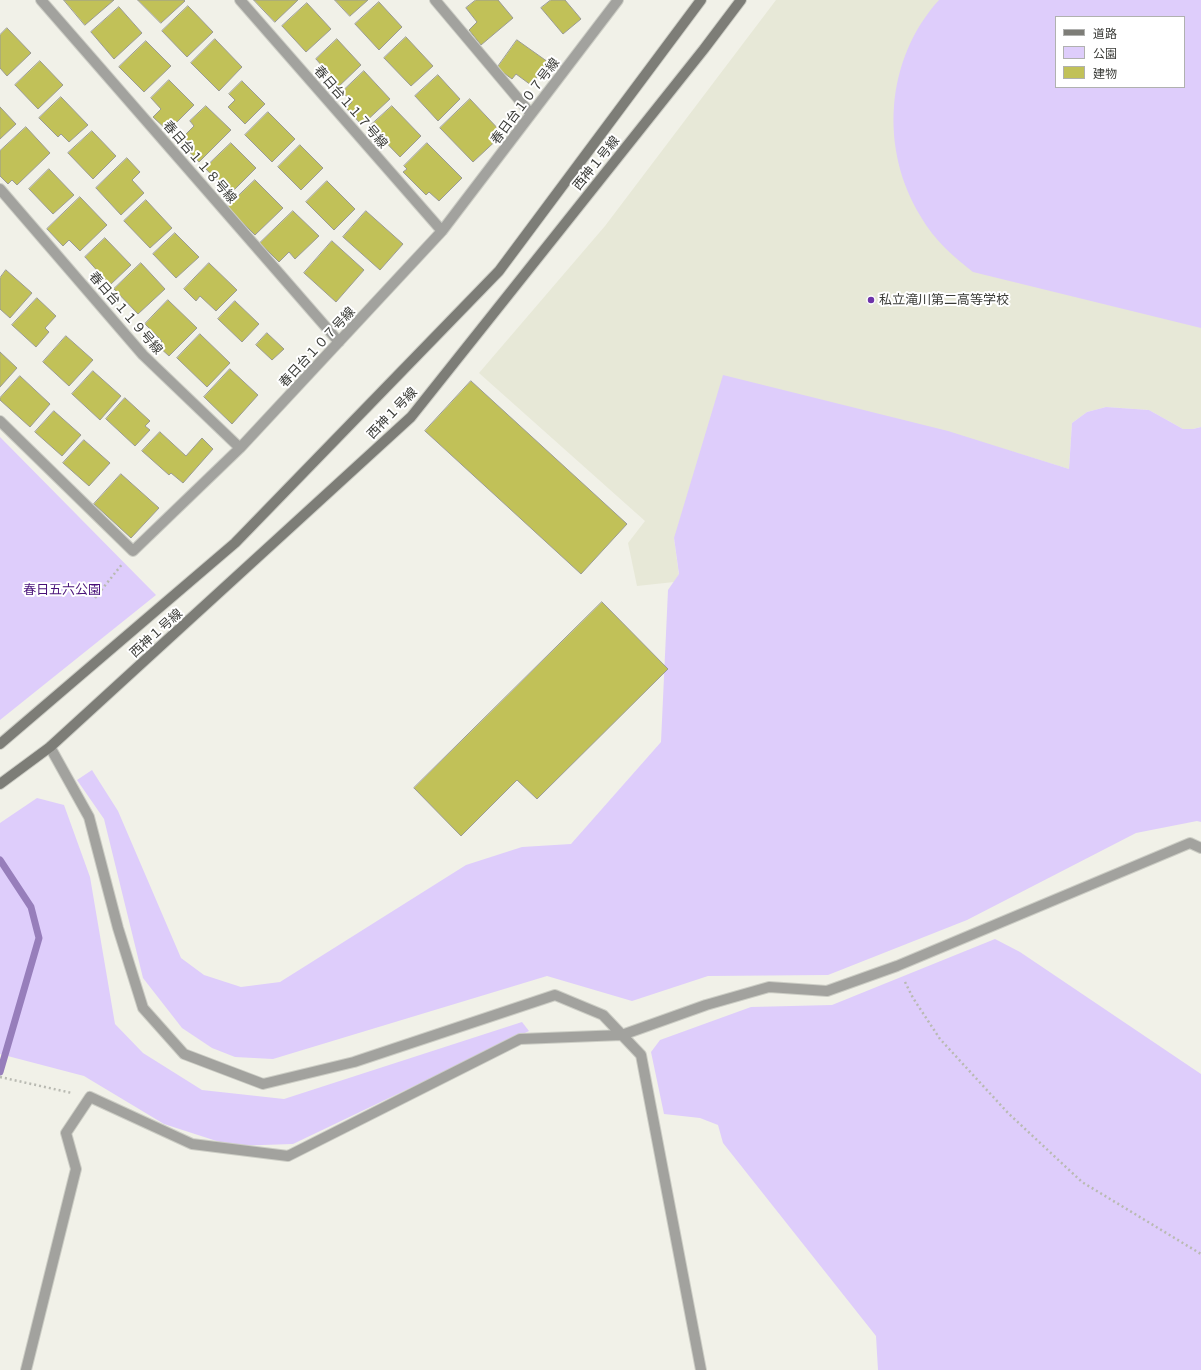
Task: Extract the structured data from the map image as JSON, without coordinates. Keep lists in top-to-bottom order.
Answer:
{
  "streets": {
    "street": [
      "春日台１０７号線",
      "春日台１１７号線",
      "春日台１１８号線",
      "西神１号線",
      "春日台１１９号線"
    ]
  },
  "crossings": [
    ["春日台１０７号線", "春日台１１７号線"],
    ["春日台１０７号線", "春日台１１８号線"],
    ["春日台１０７号線", "春日台１１９号線"]
  ],
  "parks": ["春日五六公園"],
  "places": ["私立滝川第二高等学校"],
  "legend": ["道路", "公園", "建物"]
}
